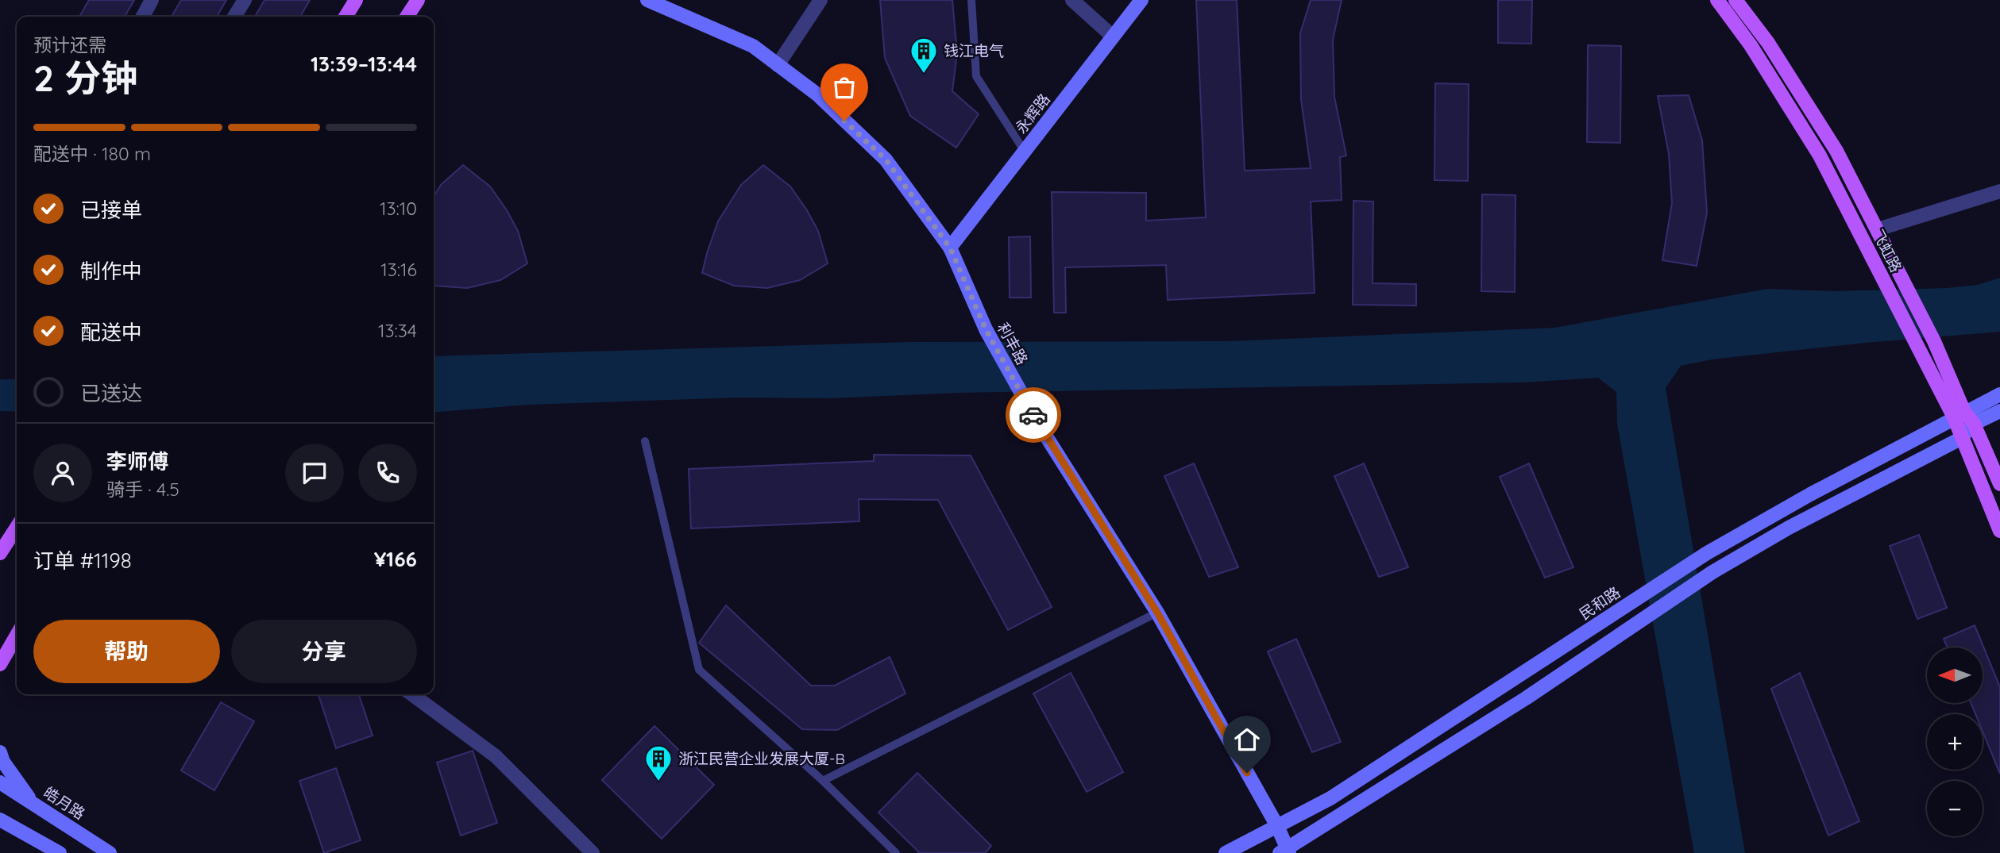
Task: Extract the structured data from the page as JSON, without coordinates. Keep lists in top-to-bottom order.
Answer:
{
  "streets": {
    "main road": [
      "永辉路",
      "飞虹路",
      "利丰路",
      "民和路",
      "皓月路"
    ]
  },
  "crossings": [
    ["永辉路", "利丰路"],
    ["飞虹路", "民和路"],
    ["利丰路", "民和路"]
  ],
  "places": {
    "building": ["钱江电气", "浙江民营企业发展大厦-B"]
  },
  "north": "left",
  "page": {
    "heading": ["2 分钟", "预计还需", "13:39–13:44"],
    "panel": [
      "李师傅",
      "骑手 · 4.5",
      "订单 #1198",
      "¥166"
    ],
    "bar": "配送中 · 180 m",
    "list": [
      ["已接单", "13:10"],
      ["制作中", "13:16"],
      ["配送中", "13:34"],
      "已送达"
    ],
    "buttons": ["帮助", "分享"],
    "map_buttons": ["+", "−"]
  }
}
